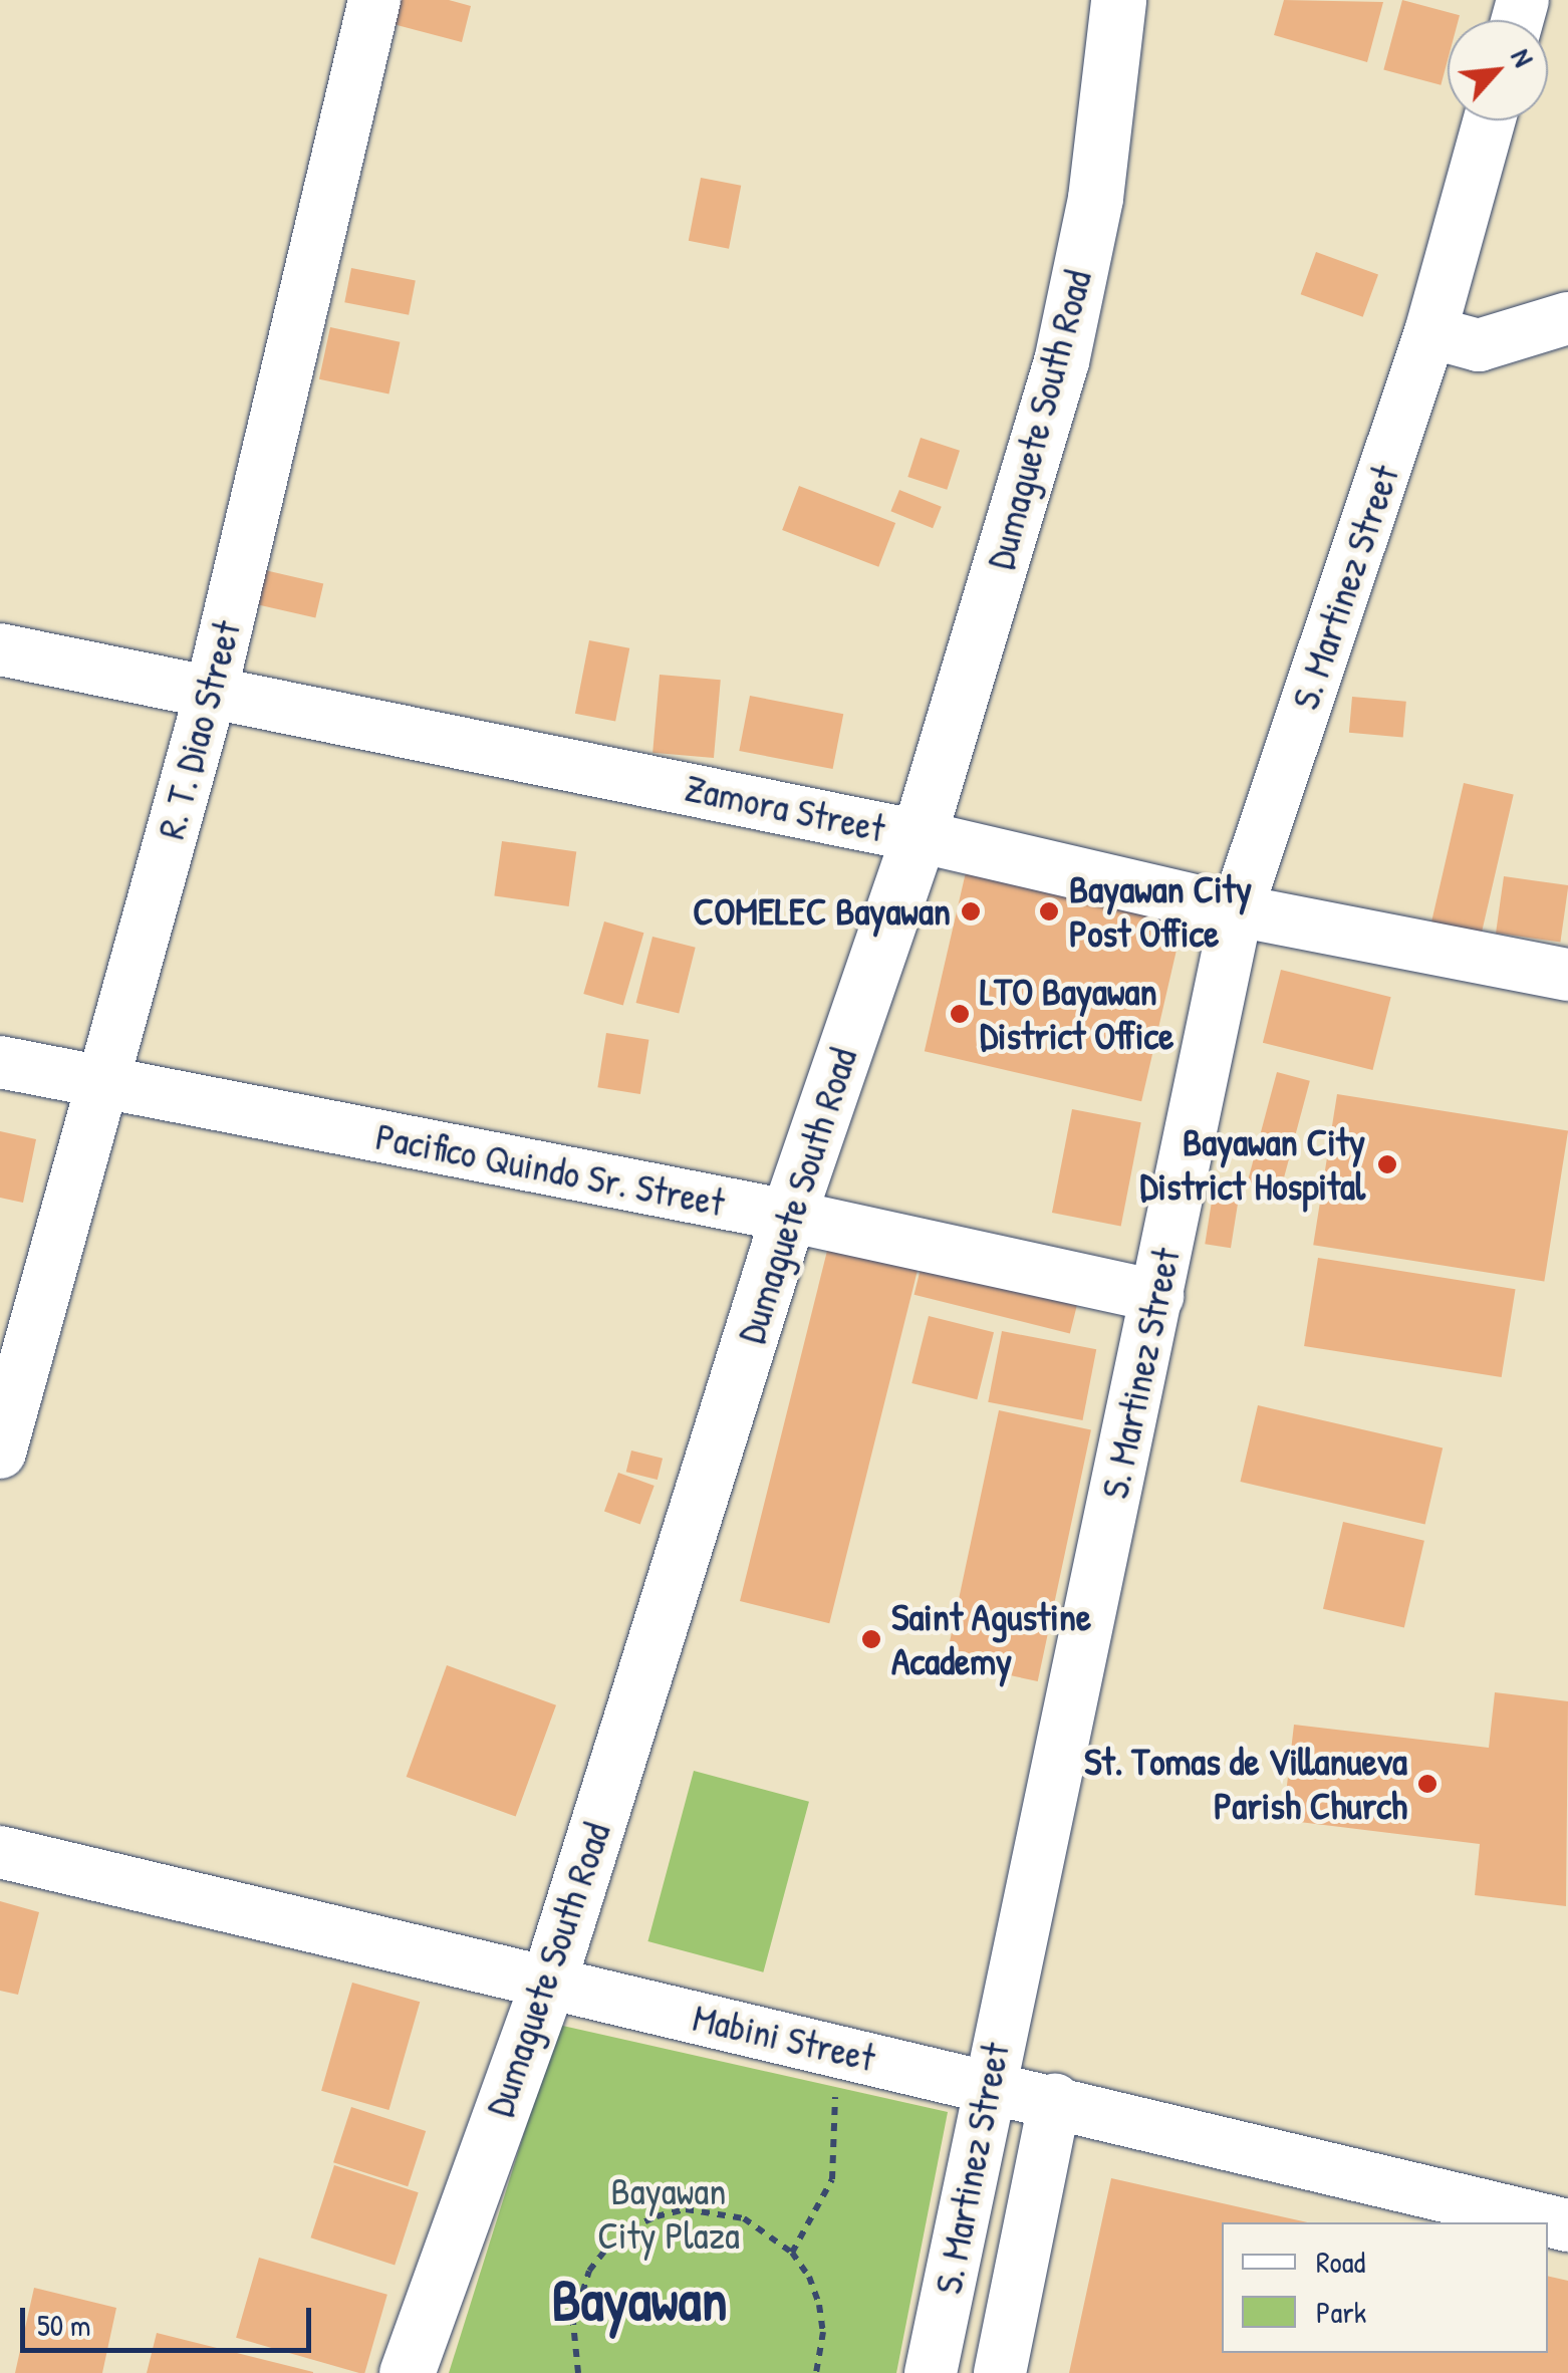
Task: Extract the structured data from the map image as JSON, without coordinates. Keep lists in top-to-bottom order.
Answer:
{
  "streets": {
    "highway": ["Dumaguete South Road"],
    "street": [
      "S. Martinez Street",
      "R. T. Diao Street",
      "Zamora Street",
      "Pacifico Quindo Sr. Street",
      "Mabini Street"
    ]
  },
  "crossings": [
    ["Dumaguete South Road", "Zamora Street"],
    ["Dumaguete South Road", "Pacifico Quindo Sr. Street"],
    ["Dumaguete South Road", "Mabini Street"],
    ["S. Martinez Street", "Zamora Street"],
    ["S. Martinez Street", "Pacifico Quindo Sr. Street"],
    ["S. Martinez Street", "Mabini Street"],
    ["R. T. Diao Street", "Zamora Street"],
    ["R. T. Diao Street", "Pacifico Quindo Sr. Street"]
  ],
  "districts": ["Bayawan"],
  "parks": ["Bayawan City Plaza"],
  "places": [
    "COMELEC Bayawan",
    "Bayawan City Post Office",
    "LTO Bayawan District Office",
    "Bayawan City District Hospital",
    "Saint Agustine Academy",
    "St. Tomas de Villanueva Parish Church"
  ],
  "legend": ["Road", "Park"],
  "scale_bar": "50 m",
  "north": "top right"
}
